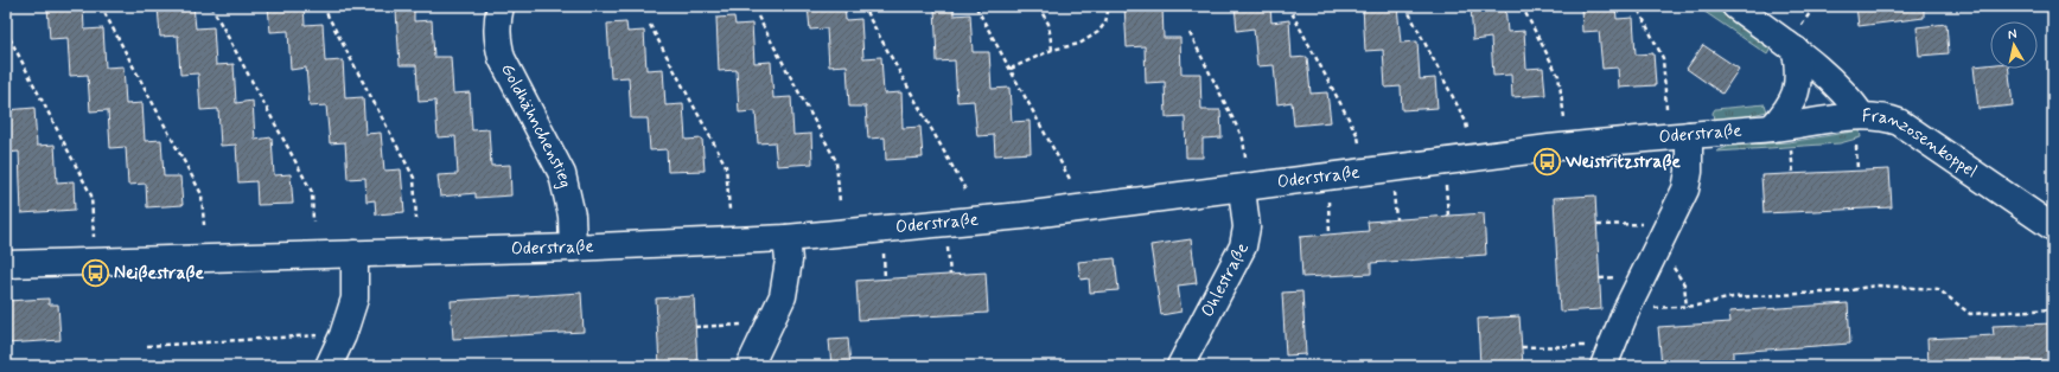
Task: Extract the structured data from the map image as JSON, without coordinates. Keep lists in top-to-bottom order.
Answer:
{
  "streets": {
    "street": [
      "Goldhähnchenstieg",
      "Oderstraße",
      "Franzosenkoppel",
      "Ohlestraße"
    ]
  },
  "crossings": [
    ["Goldhähnchenstieg", "Oderstraße"],
    ["Oderstraße", "Franzosenkoppel"],
    ["Oderstraße", "Ohlestraße"]
  ],
  "places": {
    "bus stop": ["Weistritzstraße", "Neißestraße"]
  },
  "north": "top"
}
